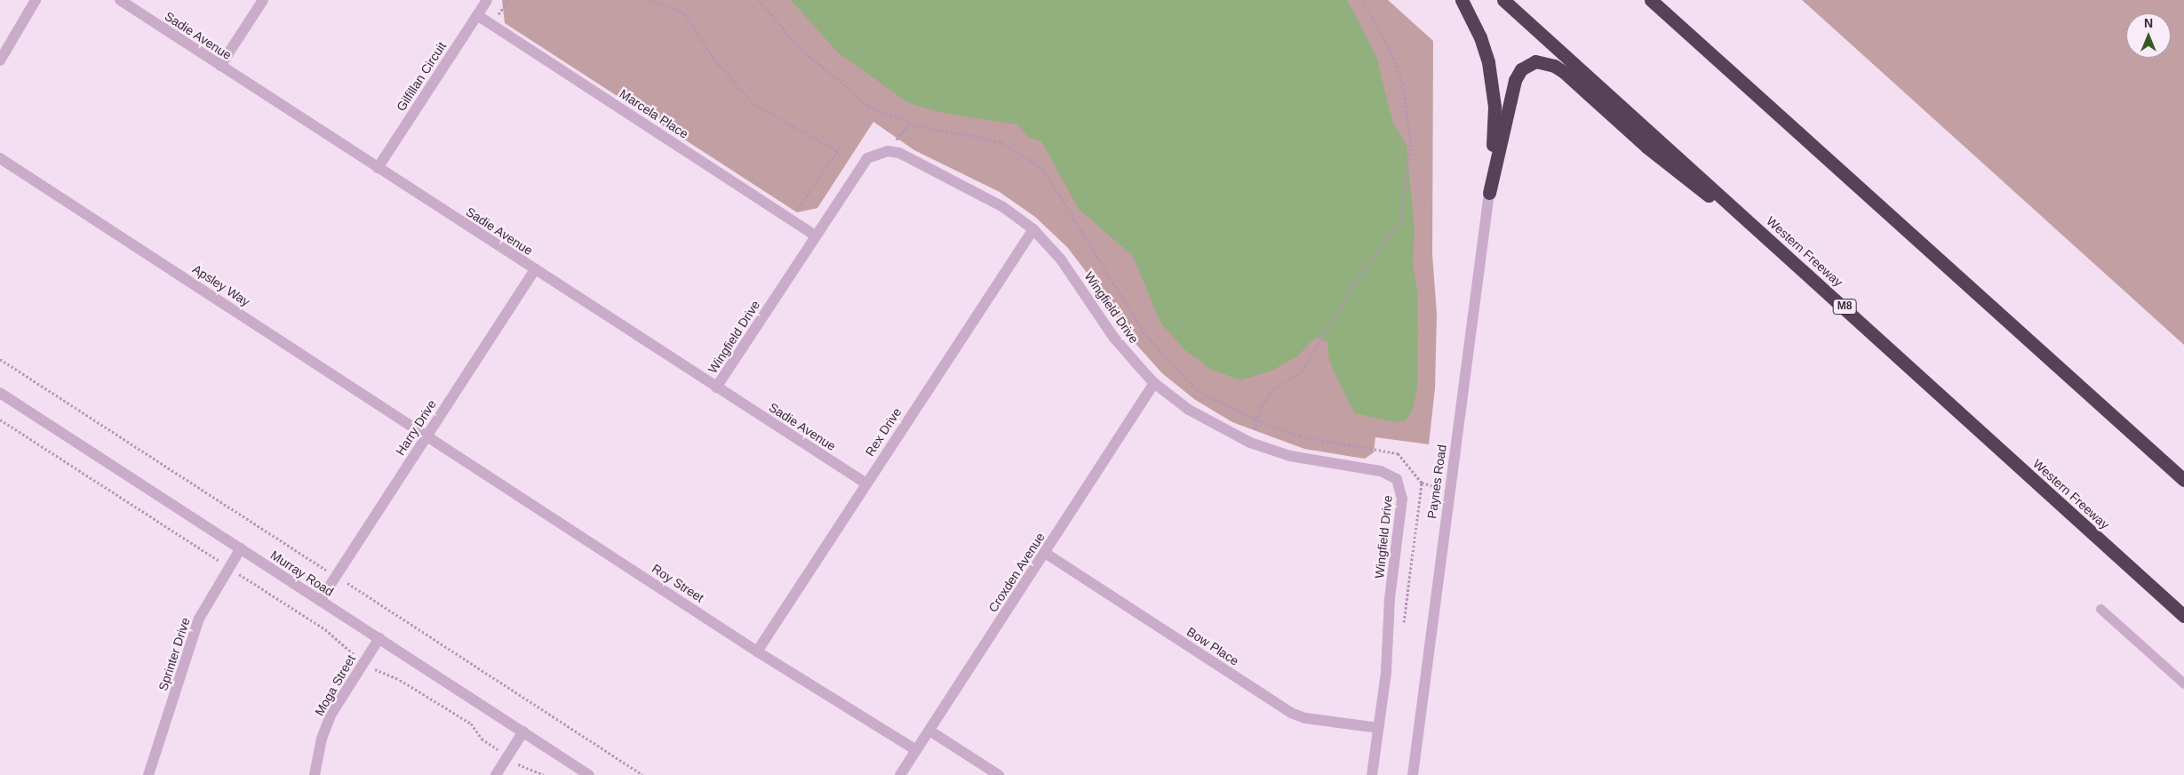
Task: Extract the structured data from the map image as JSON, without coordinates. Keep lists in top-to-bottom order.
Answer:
{
  "streets": {
    "highway": ["Western Freeway", "M8"],
    "street": [
      "Sadie Avenue",
      "Gilfillan Circuit",
      "Marcela Place",
      "Apsley Way",
      "Wingfield Drive",
      "Harry Drive",
      "Rex Drive",
      "Paynes Road",
      "Croxden Avenue",
      "Murray Road",
      "Roy Street",
      "Bow Place",
      "Sprinter Drive",
      "Moga Street"
    ]
  },
  "crossings": [
    ["Sadie Avenue", "Gilfillan Circuit"],
    ["Sadie Avenue", "Wingfield Drive"],
    ["Sadie Avenue", "Harry Drive"],
    ["Sadie Avenue", "Rex Drive"],
    ["Gilfillan Circuit", "Marcela Place"],
    ["Marcela Place", "Wingfield Drive"],
    ["Apsley Way", "Harry Drive"],
    ["Apsley Way", "Roy Street"],
    ["Wingfield Drive", "Rex Drive"],
    ["Wingfield Drive", "Croxden Avenue"],
    ["Wingfield Drive", "Bow Place"],
    ["Harry Drive", "Murray Road"],
    ["Harry Drive", "Roy Street"],
    ["Rex Drive", "Roy Street"],
    ["Croxden Avenue", "Roy Street"],
    ["Croxden Avenue", "Bow Place"],
    ["Murray Road", "Sprinter Drive"],
    ["Murray Road", "Moga Street"]
  ],
  "north": "top"
}
